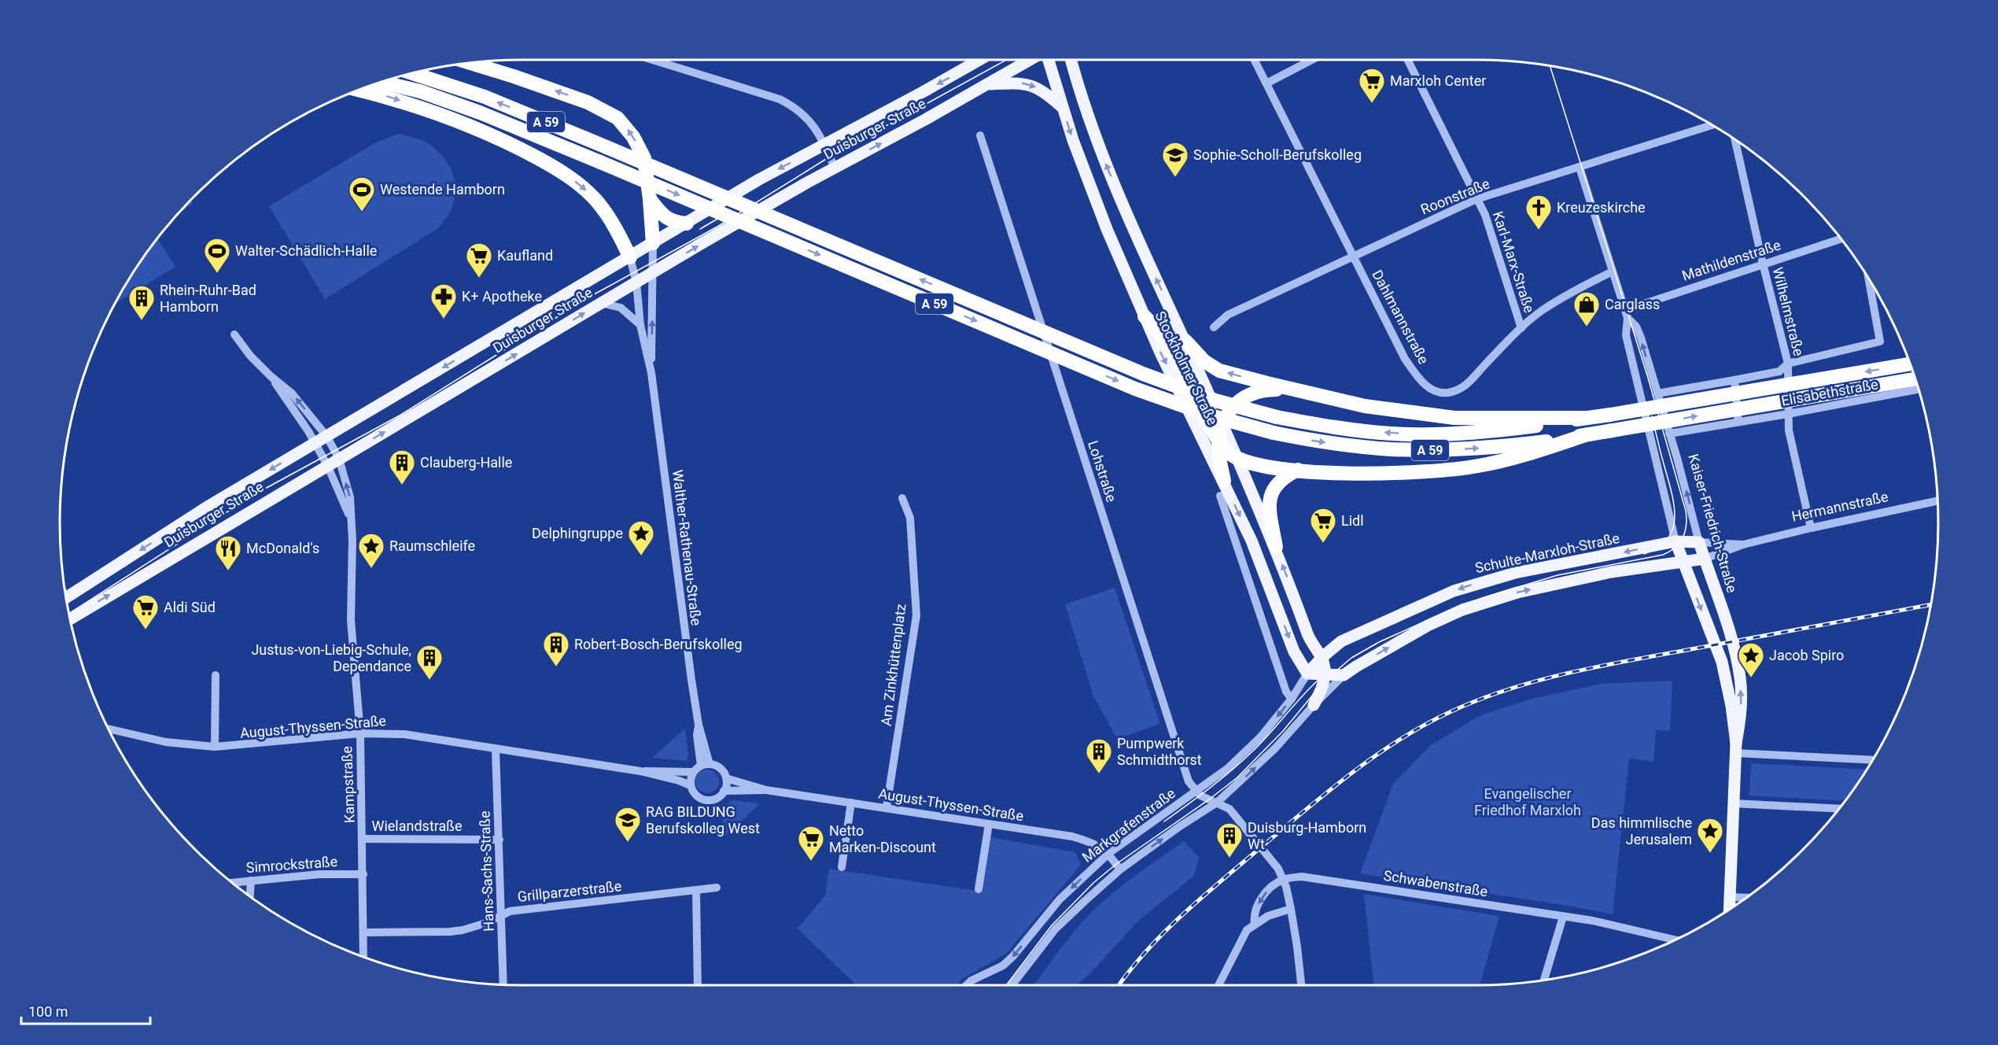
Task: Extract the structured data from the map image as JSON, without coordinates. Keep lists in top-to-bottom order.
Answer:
{
  "streets": {
    "highway": ["A 59"],
    "main road": [
      "Duisburger Straße",
      "Stockholmer Straße",
      "Hermannstraße",
      "Kaiser-Friedrich-Straße",
      "Schulte-Marxloh-Straße"
    ],
    "street": [
      "Roonstraße",
      "Mathildenstraße",
      "Karl-Marx-Straße",
      "Wilhelmstraße",
      "Dahlmannstraße",
      "Elisabethstraße",
      "Lohstraße",
      "Walther-Rathenau-Straße",
      "Am Zinkhüttenplatz",
      "August-Thyssen-Straße",
      "Kampstraße",
      "Markgrafenstraße",
      "Wielandstraße",
      "Simrockstraße",
      "Hans-Sachs-Straße",
      "Schwabenstraße",
      "Grillparzerstraße"
    ]
  },
  "crossings": [
    ["Duisburger Straße", "Walther-Rathenau-Straße"],
    ["Duisburger Straße", "Kampstraße"],
    ["Roonstraße", "Karl-Marx-Straße"],
    ["Roonstraße", "Dahlmannstraße"],
    ["Roonstraße", "Kaiser-Friedrich-Straße"],
    ["Mathildenstraße", "Wilhelmstraße"],
    ["Mathildenstraße", "Kaiser-Friedrich-Straße"],
    ["Karl-Marx-Straße", "Dahlmannstraße"],
    ["Wilhelmstraße", "Elisabethstraße"],
    ["Wilhelmstraße", "Hermannstraße"],
    ["Dahlmannstraße", "Kaiser-Friedrich-Straße"],
    ["Stockholmer Straße", "Schulte-Marxloh-Straße"],
    ["Stockholmer Straße", "Markgrafenstraße"],
    ["Elisabethstraße", "Kaiser-Friedrich-Straße"],
    ["Lohstraße", "Markgrafenstraße"],
    ["Hermannstraße", "Kaiser-Friedrich-Straße"],
    ["Hermannstraße", "Schulte-Marxloh-Straße"],
    ["Kaiser-Friedrich-Straße", "Schulte-Marxloh-Straße"],
    ["Walther-Rathenau-Straße", "August-Thyssen-Straße"],
    ["Schulte-Marxloh-Straße", "Markgrafenstraße"],
    ["Am Zinkhüttenplatz", "August-Thyssen-Straße"],
    ["August-Thyssen-Straße", "Kampstraße"],
    ["August-Thyssen-Straße", "Markgrafenstraße"],
    ["August-Thyssen-Straße", "Hans-Sachs-Straße"],
    ["Kampstraße", "Wielandstraße"],
    ["Kampstraße", "Simrockstraße"],
    ["Kampstraße", "Grillparzerstraße"],
    ["Wielandstraße", "Hans-Sachs-Straße"],
    ["Hans-Sachs-Straße", "Grillparzerstraße"]
  ],
  "parks": ["Evangelischer Friedhof Marxloh"],
  "places": {
    "supermarket": [
      "Marxloh Center",
      "Kaufland",
      "Lidl",
      "Aldi Süd",
      "Netto Marken-Discount"
    ],
    "school or university": ["Sophie-Scholl-Berufskolleg", "RAG BILDUNG Berufskolleg West"],
    "sports": ["Westende Hamborn", "Walter-Schädlich-Halle"],
    "church": ["Kreuzeskirche"],
    "pharmacy": ["K+ Apotheke"],
    "building": [
      "Rhein-Ruhr-Bad Hamborn",
      "Clauberg-Halle",
      "Robert-Bosch-Berufskolleg",
      "Justus-von-Liebig-Schule, Dependance",
      "Pumpwerk Schmidthorst",
      "Duisburg-Hamborn Wt"
    ],
    "shop": ["Carglass"],
    "place": [
      "Delphingruppe",
      "Raumschleife",
      "Jacob Spiro",
      "Das himmlische Jerusalem"
    ],
    "restaurant": ["McDonald's"]
  },
  "scale_bar": "100 m"
}
